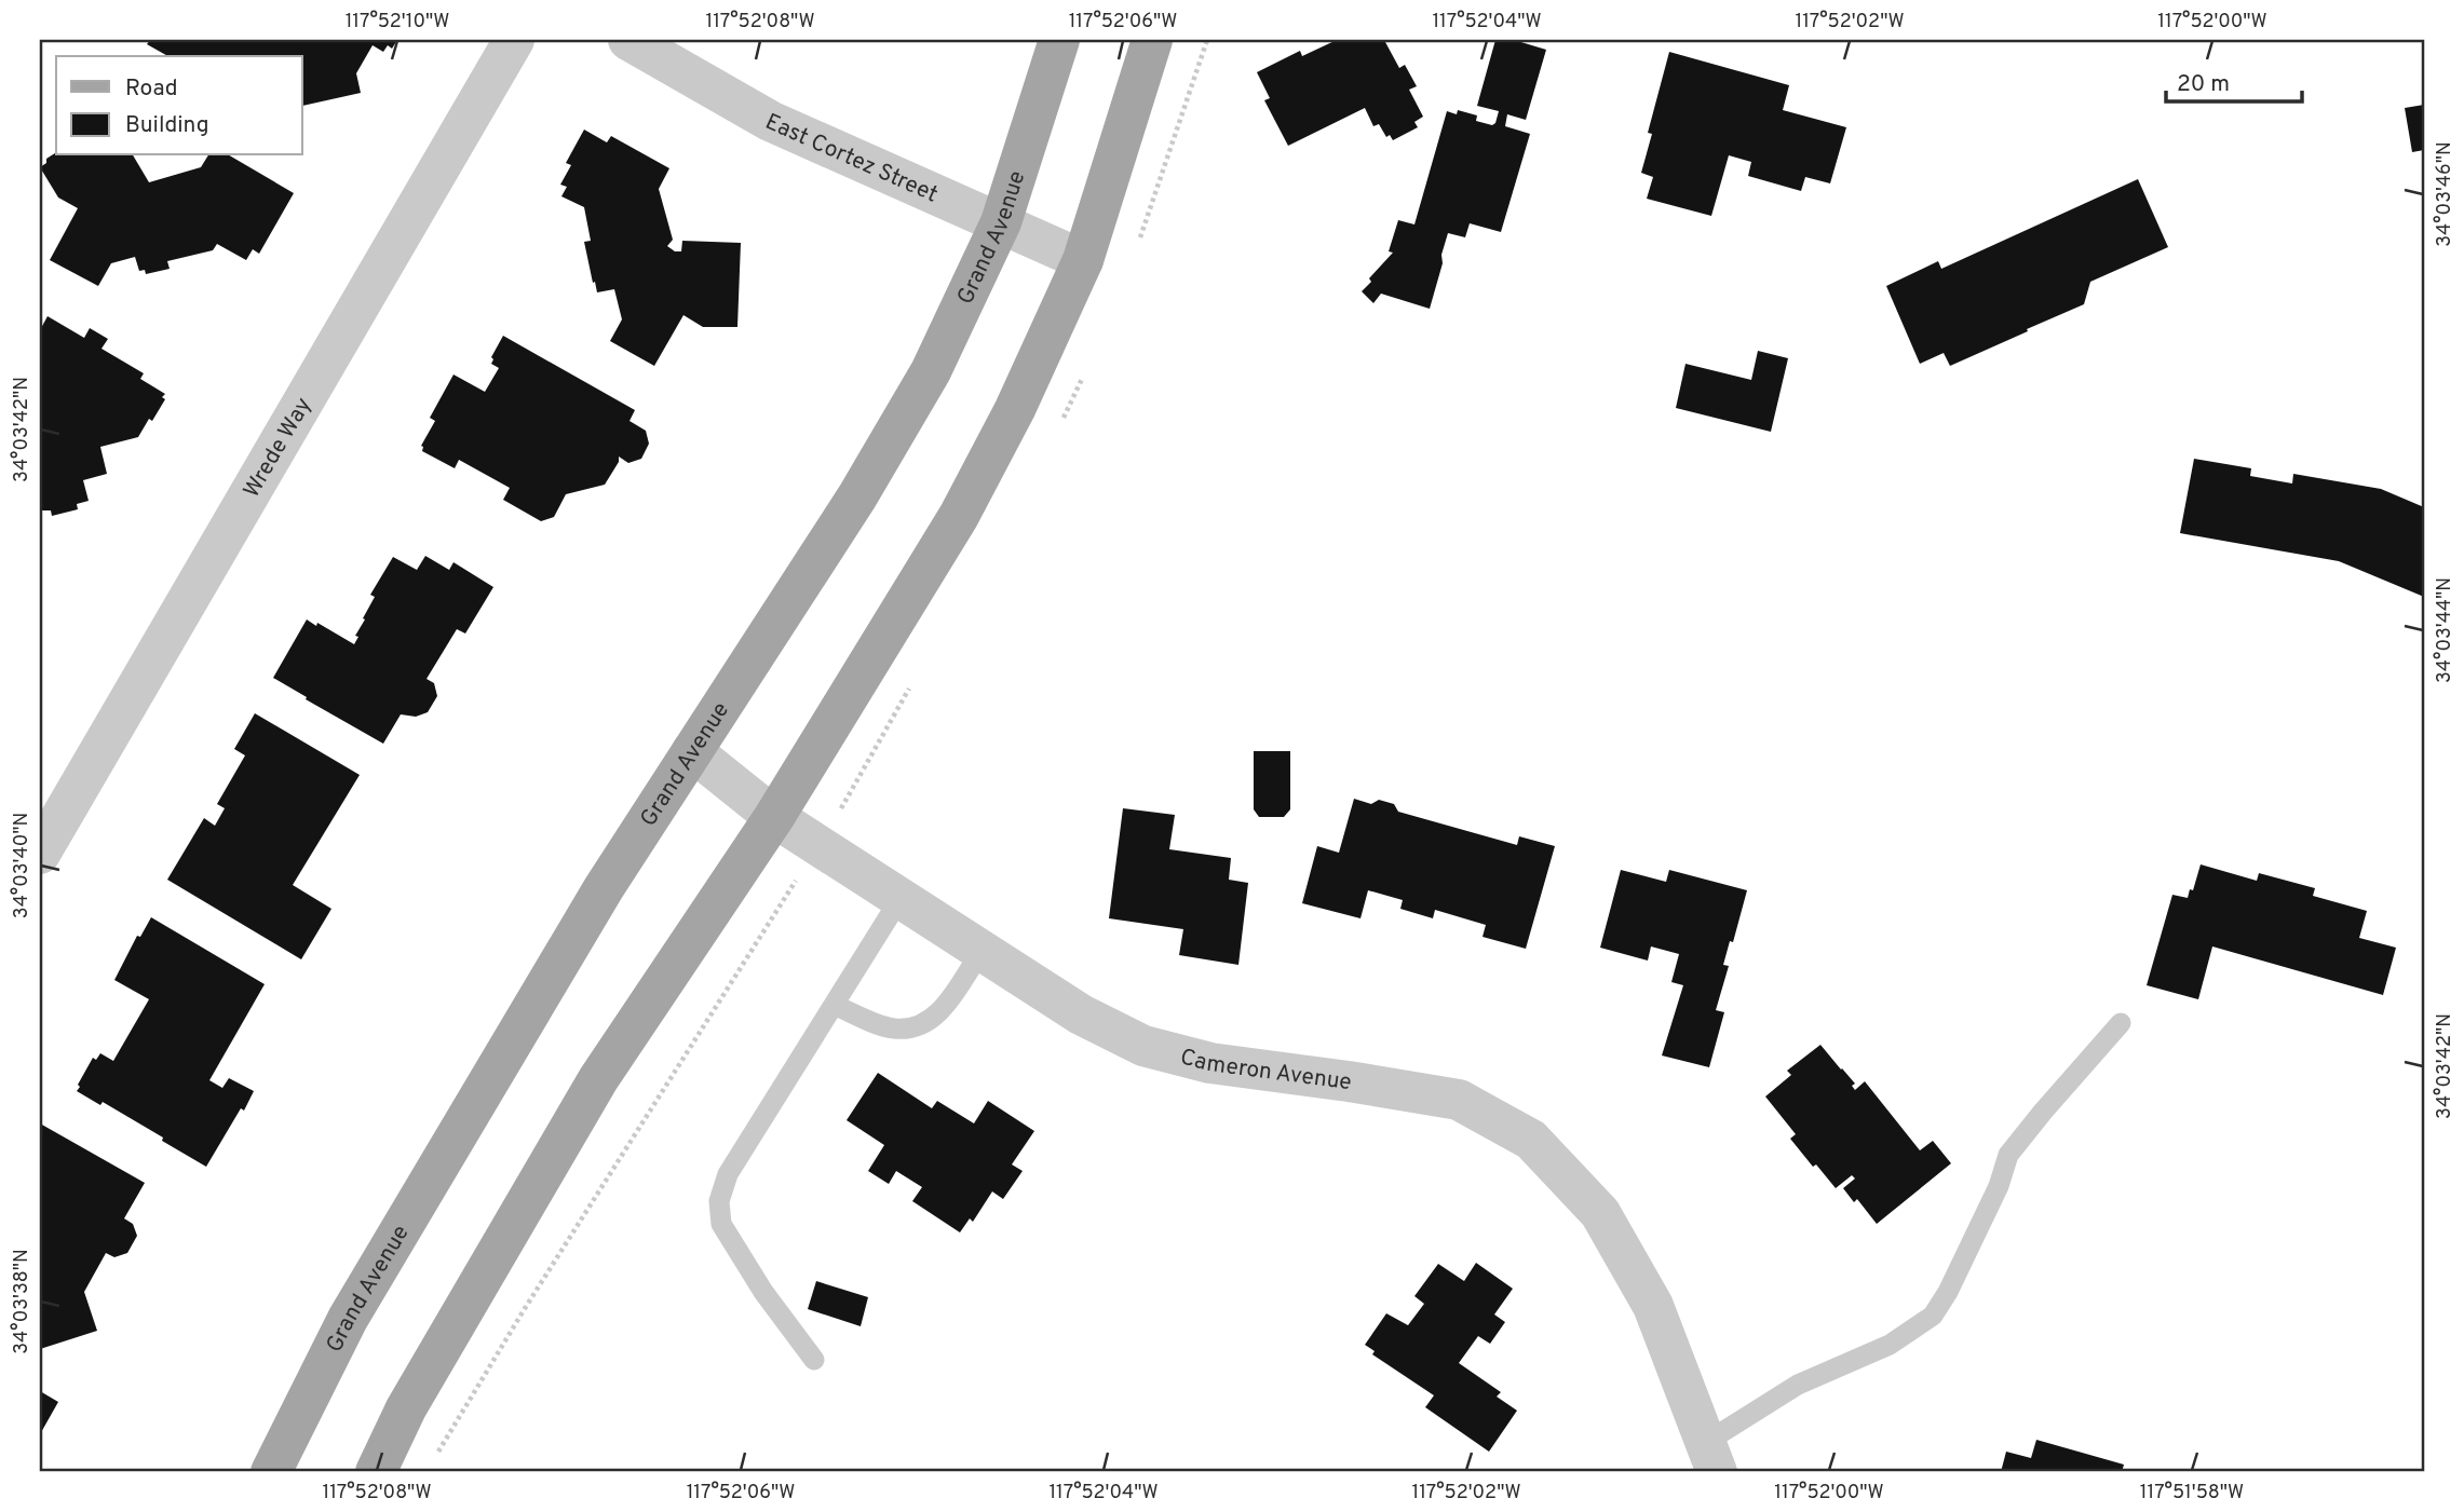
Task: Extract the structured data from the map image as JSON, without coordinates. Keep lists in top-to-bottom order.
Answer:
{
  "streets": {
    "main road": ["Grand Avenue"],
    "street": ["East Cortez Street", "Wrede Way", "Cameron Avenue"]
  },
  "crossings": [
    ["East Cortez Street", "Grand Avenue"],
    ["Grand Avenue", "Cameron Avenue"]
  ],
  "legend": ["Road", "Building"],
  "scale_bar": "20 m",
  "coordinates": [
    "117°52'10\"W",
    "117°52'08\"W",
    "117°52'06\"W",
    "117°52'04\"W",
    "117°52'02\"W",
    "117°52'00\"W",
    "34°03'46\"N",
    "34°03'42\"N",
    "34°03'44\"N",
    "34°03'40\"N",
    "34°03'38\"N",
    "117°51'58\"W"
  ]
}
